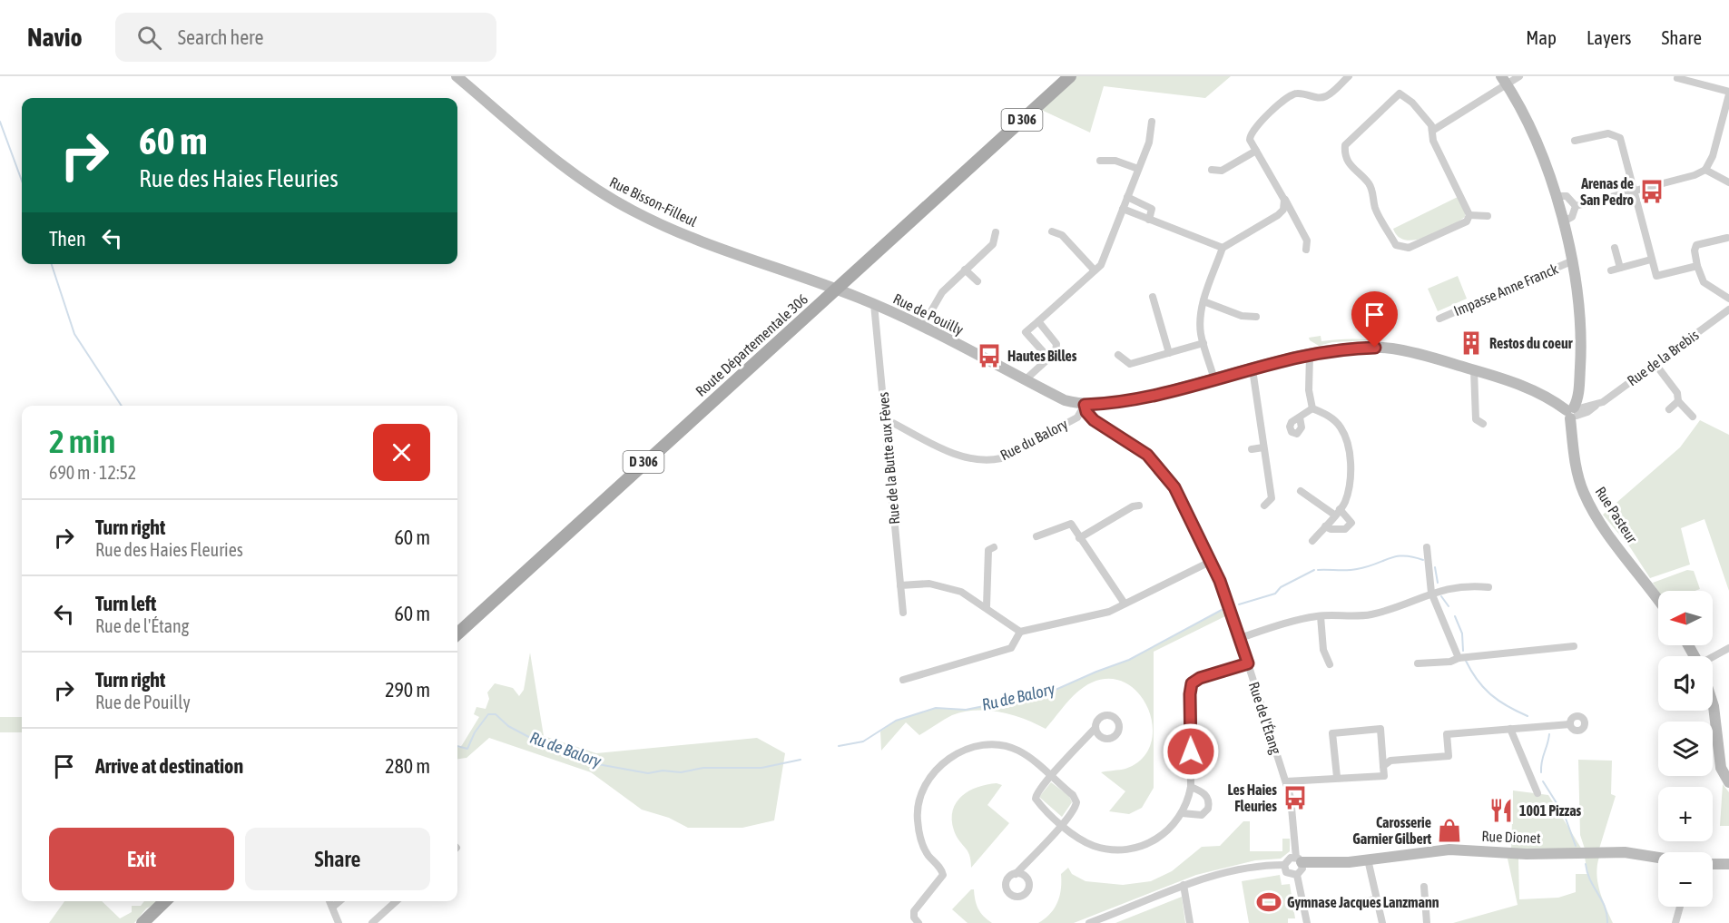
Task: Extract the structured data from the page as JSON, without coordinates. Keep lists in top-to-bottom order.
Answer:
{
  "streets": {
    "main road": ["D 306", "Route Départementale 306"],
    "street": [
      "Rue Bisson-Filleul",
      "Impasse Anne Franck",
      "Rue de Pouilly",
      "Rue de la Brebis",
      "Rue du Balory",
      "Rue de la Butte aux Fèves",
      "Rue Pasteur",
      "Rue de l'Étang",
      "Rue Dionet"
    ]
  },
  "crossings": [
    ["Rue Bisson-Filleul", "Rue de Pouilly"],
    ["Rue Bisson-Filleul", "Route Départementale 306"],
    ["Impasse Anne Franck", "Rue Pasteur"],
    ["Rue de Pouilly", "Route Départementale 306"],
    ["Rue de Pouilly", "Rue de la Brebis"],
    ["Rue de Pouilly", "Rue du Balory"],
    ["Rue de Pouilly", "Rue de la Butte aux Fèves"],
    ["Rue de Pouilly", "Rue Pasteur"],
    ["Rue de Pouilly", "Rue de l'Étang"],
    ["Rue de la Brebis", "Rue Pasteur"],
    ["Rue du Balory", "Rue de la Butte aux Fèves"],
    ["Rue du Balory", "Rue de l'Étang"],
    ["Rue de l'Étang", "Rue Dionet"]
  ],
  "water": ["Ru de Balory"],
  "places": {
    "bus stop": ["Arenas de San Pedro", "Hautes Billes", "Les Haies Fleuries"],
    "building": ["Restos du coeur"],
    "restaurant": ["1001 Pizzas"],
    "shop": ["Carosserie Garnier Gilbert"],
    "sports": ["Gymnase Jacques Lanzmann"]
  },
  "north": "left",
  "page": {
    "header": "Navio",
    "search": "Search here",
    "nav": ["Map", "Layers", "Share"],
    "turn": ["60 m", "Rue des Haies Fleuries"],
    "then": "Then",
    "heading": ["2 min", "690 m · 12:52"],
    "list": [
      {
        "name": "Turn right",
        "note": "Rue des Haies Fleuries",
        "value": "60 m"
      },
      {
        "name": "Turn left",
        "note": "Rue de l'Étang",
        "value": "60 m"
      },
      {
        "name": "Turn right",
        "note": "Rue de Pouilly",
        "value": "290 m"
      },
      {
        "name": "Arrive at destination",
        "value": "280 m"
      }
    ],
    "map_buttons": ["+", "−"],
    "buttons": ["Exit", "Share"]
  }
}
